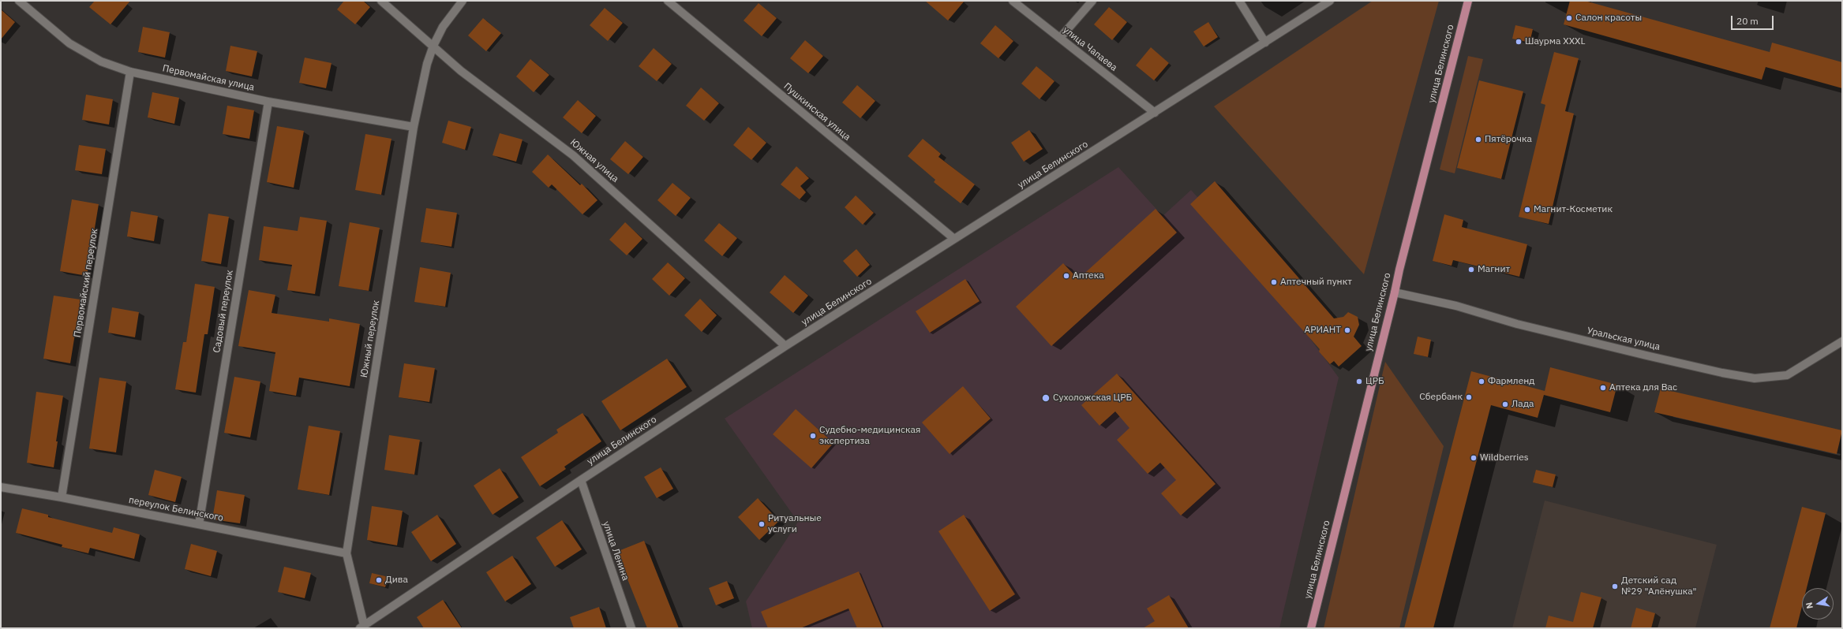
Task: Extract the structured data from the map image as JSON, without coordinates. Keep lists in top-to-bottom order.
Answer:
{
  "streets": {
    "main road": ["улица Белинского"],
    "street": [
      "улица Чапаева",
      "Первомайская улица",
      "Пушкинская улица",
      "Южная улица",
      "Первомайский переулок",
      "Садовый переулок",
      "Южный переулок",
      "Уральская улица",
      "переулок Белинского",
      "улица Ленина"
    ]
  },
  "crossings": [
    ["улица Чапаева", "улица Белинского"],
    ["улица Белинского", "Пушкинская улица"],
    ["улица Белинского", "Южная улица"],
    ["улица Белинского", "Уральская улица"],
    ["улица Белинского", "улица Ленина"],
    ["Первомайская улица", "Первомайский переулок"],
    ["Первомайская улица", "Садовый переулок"],
    ["Первомайская улица", "Южный переулок"],
    ["Южная улица", "Южный переулок"],
    ["Первомайский переулок", "переулок Белинского"],
    ["Садовый переулок", "переулок Белинского"],
    ["Южный переулок", "переулок Белинского"]
  ],
  "places": [
    "Салон красоты",
    "Шаурма XXXL",
    "Пятёрочка",
    "Магнит-Косметик",
    "Магнит",
    "Аптека",
    "Аптечный пункт",
    "АРИАНТ",
    "ЦРБ",
    "Фармленд",
    "Аптека для Вас",
    "Сбербанк",
    "Сухоложская ЦРБ",
    "Лада",
    "Судебно-медицинская экспертиза",
    "Wildberries",
    "Ритуальные услуги",
    "Дива",
    "Детский сад №29 \"Алёнушка\""
  ],
  "scale_bar": "20 m",
  "north": "left"
}
